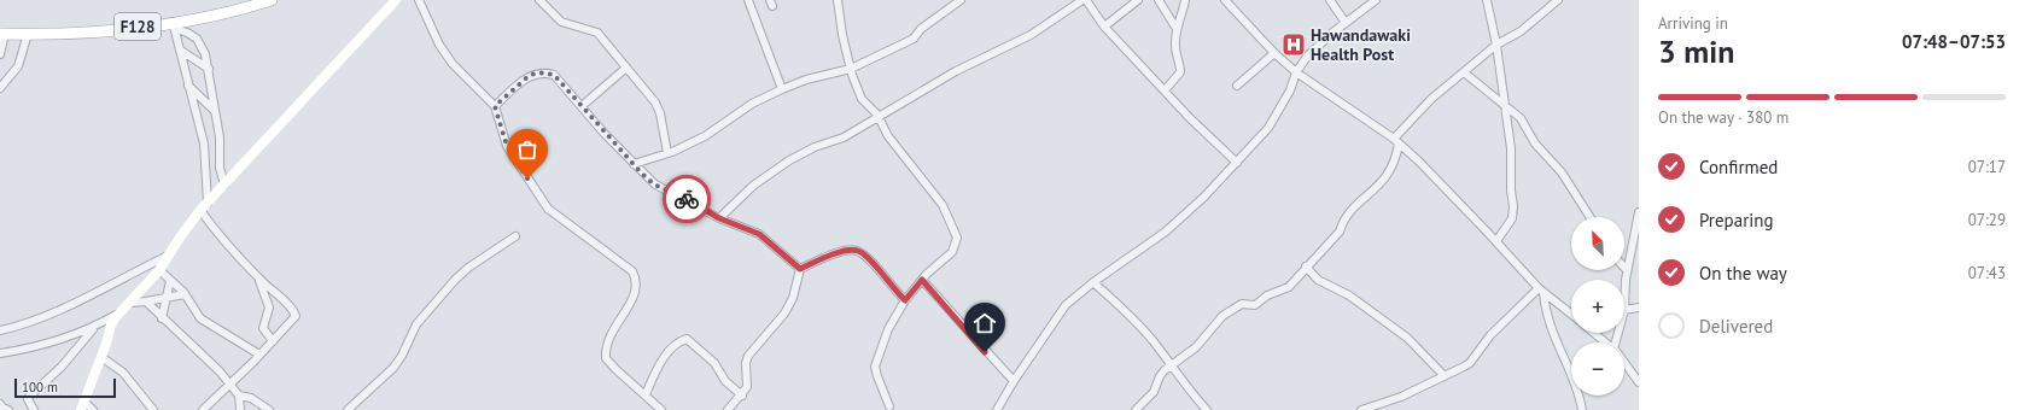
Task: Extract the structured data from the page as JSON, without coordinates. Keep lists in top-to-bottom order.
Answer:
{
  "streets": {
    "main road": ["F128"]
  },
  "places": {
    "hospital": ["Hawandawaki Health Post"]
  },
  "scale_bar": "100 m",
  "north": "top left",
  "page": {
    "heading": ["3 min", "Arriving in", "07:48–07:53"],
    "bar": "On the way · 380 m",
    "list": [
      ["Confirmed", "07:17"],
      ["Preparing", "07:29"],
      ["On the way", "07:43"],
      "Delivered"
    ],
    "map_buttons": ["+", "−"],
    "scale": "100 m"
  }
}
